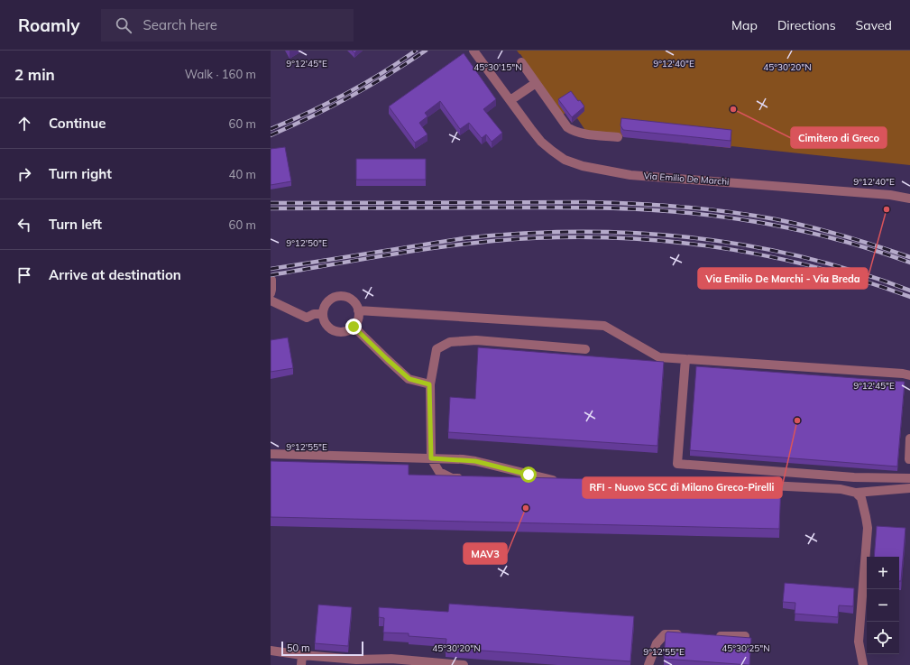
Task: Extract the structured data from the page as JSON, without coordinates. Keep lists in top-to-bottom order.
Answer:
{
  "streets": {
    "street": ["Via Emilio De Marchi"]
  },
  "places": [
    "Cimitero di Greco",
    "Via Emilio De Marchi - Via Breda",
    "RFI - Nuovo SCC di Milano Greco-Pirelli",
    "MAV3"
  ],
  "scale_bar": "50 m",
  "page": {
    "header": "Roamly",
    "search": "Search here",
    "nav": ["Map", "Directions", "Saved"],
    "heading": ["2 min", "Walk · 160 m"],
    "list": [
      ["Continue", "60 m"],
      ["Turn right", "40 m"],
      ["Turn left", "60 m"],
      "Arrive at destination"
    ],
    "map_buttons": ["+", "−"],
    "scale": "50 m"
  },
  "coordinates": [
    "9°12'45\"E",
    "9°12'40\"E",
    "45°30'15\"N",
    "45°30'20\"N",
    "9°12'50\"E",
    "9°12'55\"E",
    "45°30'25\"N"
  ]
}
